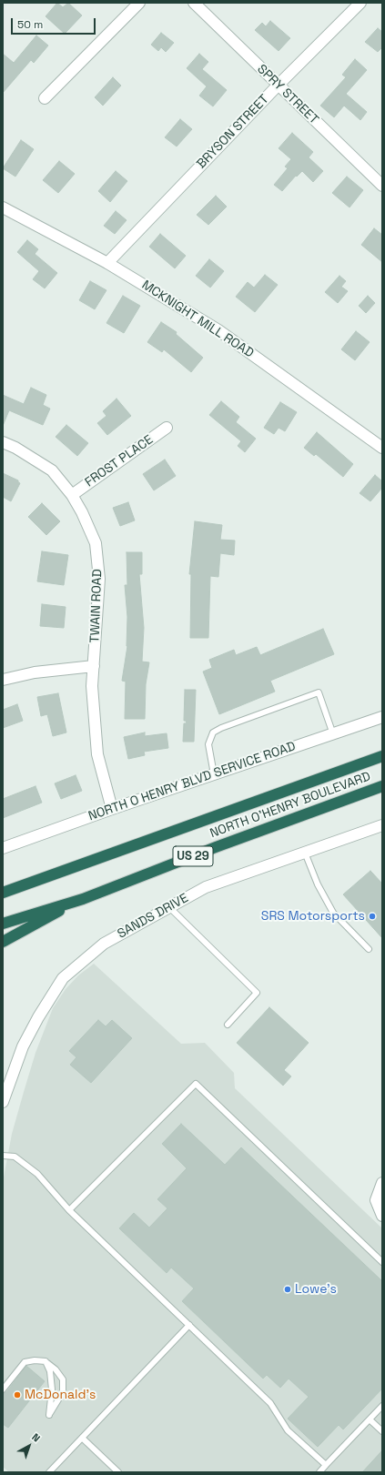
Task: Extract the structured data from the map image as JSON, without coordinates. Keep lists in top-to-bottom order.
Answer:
{
  "streets": {
    "highway": ["NORTH O'HENRY BOULEVARD", "US 29"],
    "street": [
      "SPRY STREET",
      "BRYSON STREET",
      "MCKNIGHT MILL ROAD",
      "FROST PLACE",
      "TWAIN ROAD",
      "NORTH O HENRY BLVD SERVICE ROAD",
      "SANDS DRIVE"
    ]
  },
  "crossings": [
    ["SPRY STREET", "BRYSON STREET"],
    ["BRYSON STREET", "MCKNIGHT MILL ROAD"],
    ["FROST PLACE", "TWAIN ROAD"],
    ["TWAIN ROAD", "NORTH O HENRY BLVD SERVICE ROAD"]
  ],
  "places": ["SRS Motorsports", "Lowe's", "McDonald's"],
  "scale_bar": "50 m",
  "north": "top right"
}
